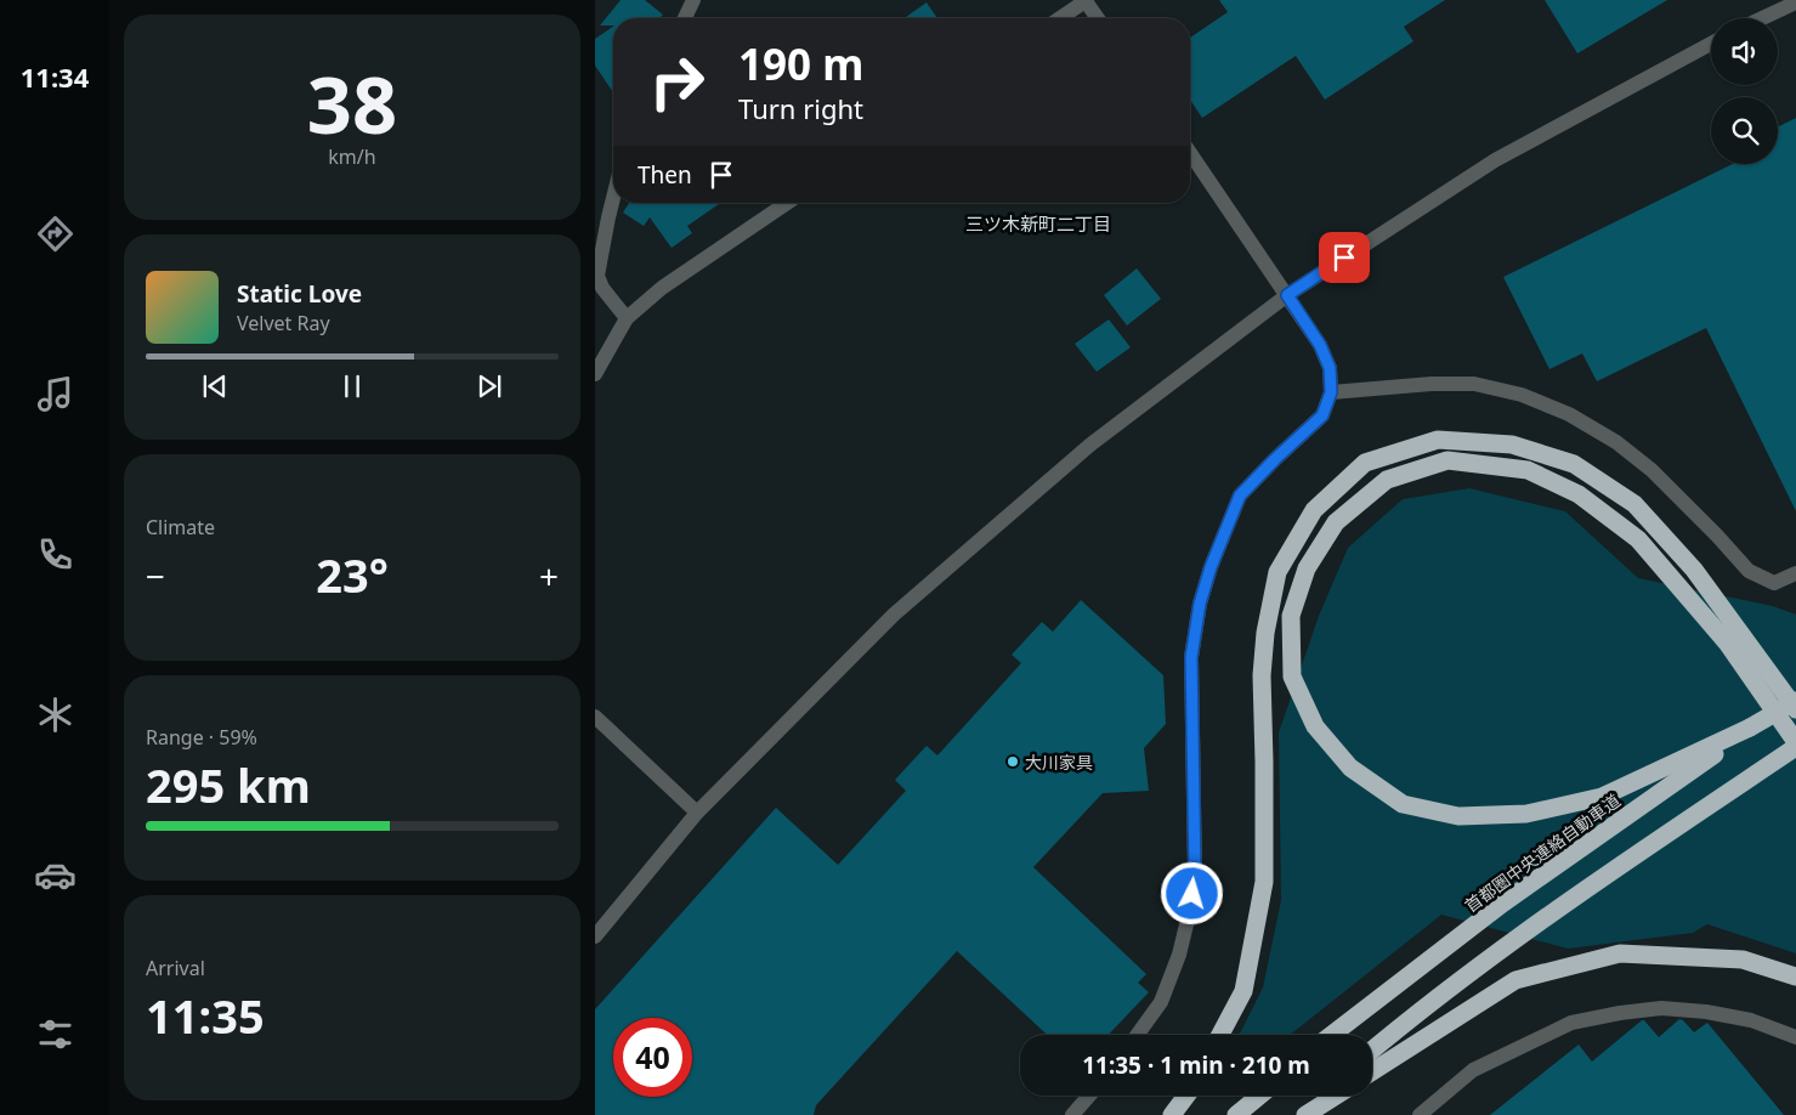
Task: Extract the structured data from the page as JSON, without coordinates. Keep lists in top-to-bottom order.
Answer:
{
  "streets": {
    "highway": ["首都圏中央連絡自動車道"]
  },
  "districts": ["三ツ木新町二丁目"],
  "places": ["大川家具"],
  "page": {
    "tabs": "11:34",
    "tile": [
      ["38", "km/h"],
      "Climate",
      ["Range · 59%", "295 km"],
      ["Arrival", "11:35"]
    ],
    "turn": ["190 m", "Turn right"],
    "then": "Then",
    "song": ["Static Love", "Velvet Ray"],
    "heat": ["−", "23°", "+"],
    "limit": "40",
    "trip": "11:35 · 1 min · 210 m"
  }
}
